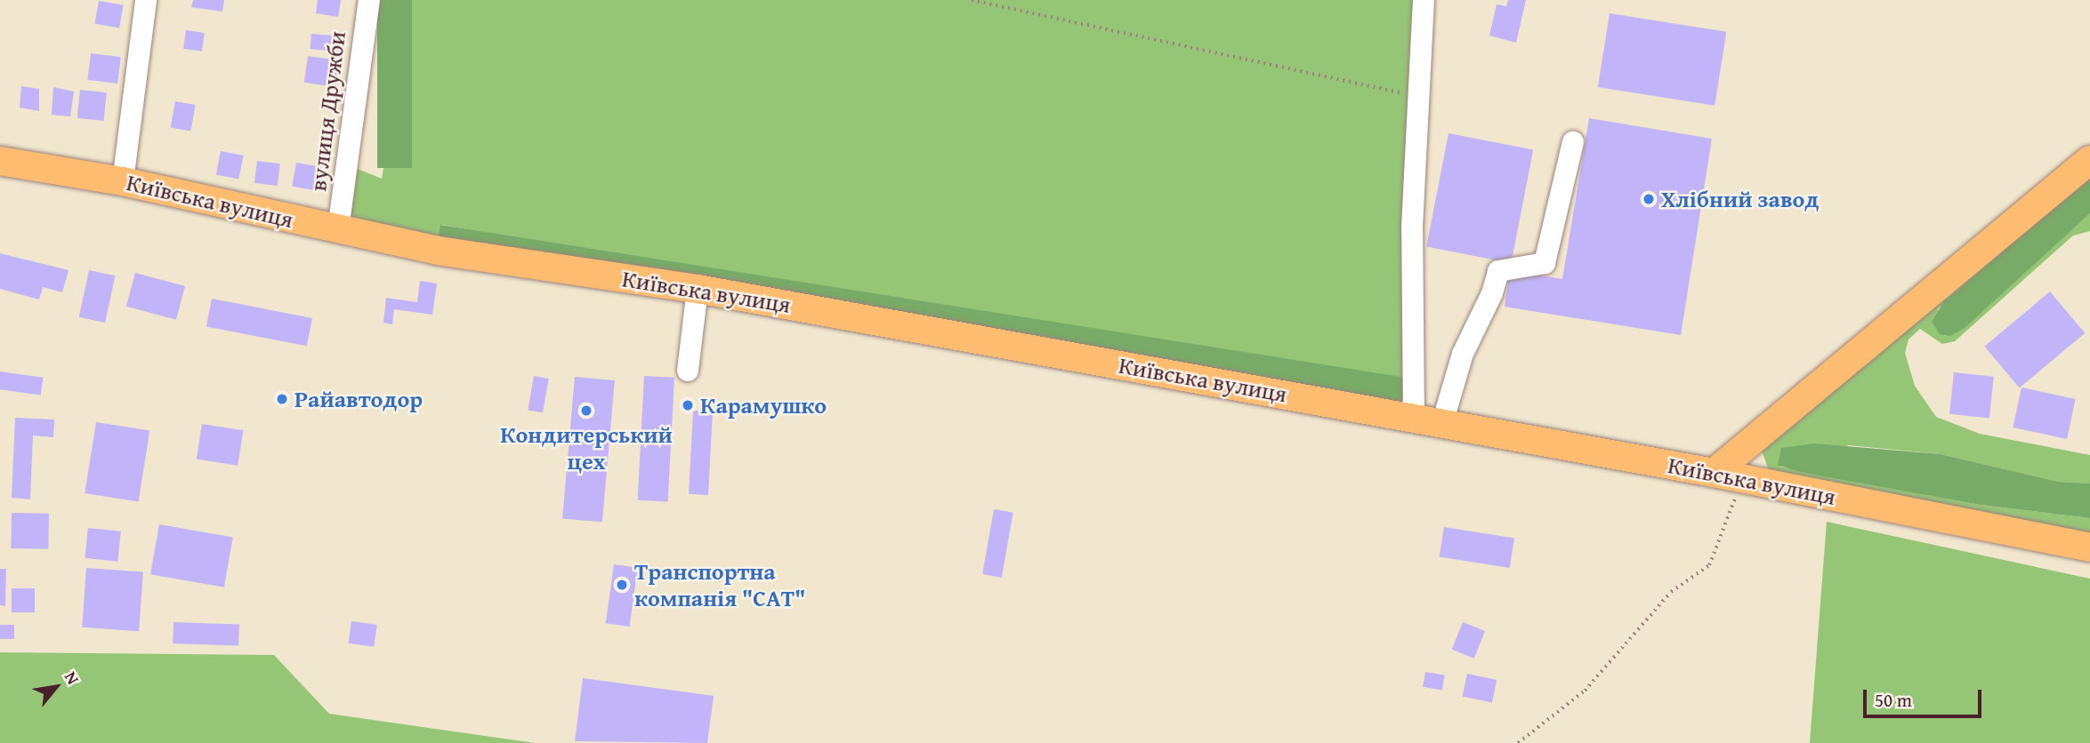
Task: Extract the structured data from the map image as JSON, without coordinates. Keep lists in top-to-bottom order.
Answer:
{
  "streets": {
    "main road": ["Київська вулиця"],
    "street": ["вулиця Дружби"]
  },
  "crossings": [
    ["вулиця Дружби", "Київська вулиця"]
  ],
  "places": [
    "Хлібний завод",
    "Райавтодор",
    "Карамушко",
    "Кондитерський цех",
    "Транспортна компанія \"САТ\""
  ],
  "scale_bar": "50 m",
  "north": "top right"
}
